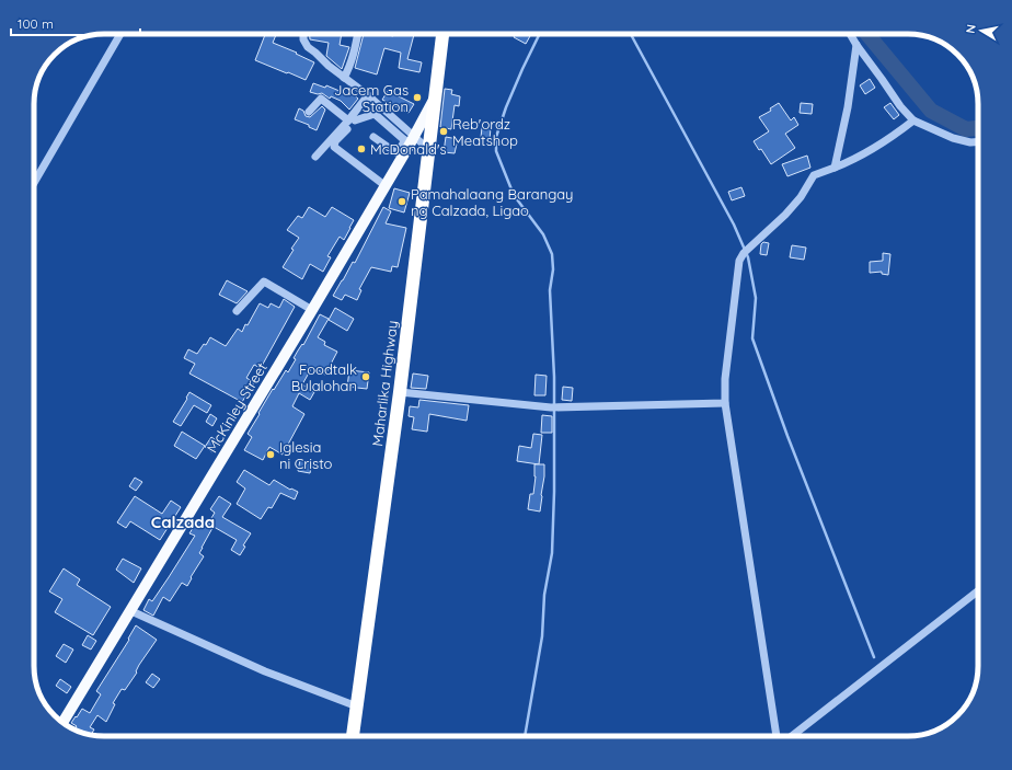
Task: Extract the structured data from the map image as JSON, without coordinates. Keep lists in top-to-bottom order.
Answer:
{
  "streets": {
    "highway": ["Maharlika Highway"],
    "main road": ["McKinley Street"]
  },
  "crossings": [
    ["Maharlika Highway", "McKinley Street"]
  ],
  "districts": ["Calzada"],
  "places": [
    "Jacem Gas Station",
    "Reb'ordz Meatshop",
    "McDonald's",
    "Pamahalaang Barangay ng Calzada, Ligao",
    "Foodtalk Bulalohan",
    "Iglesia ni Cristo"
  ],
  "scale_bar": "100 m",
  "north": "left"
}
